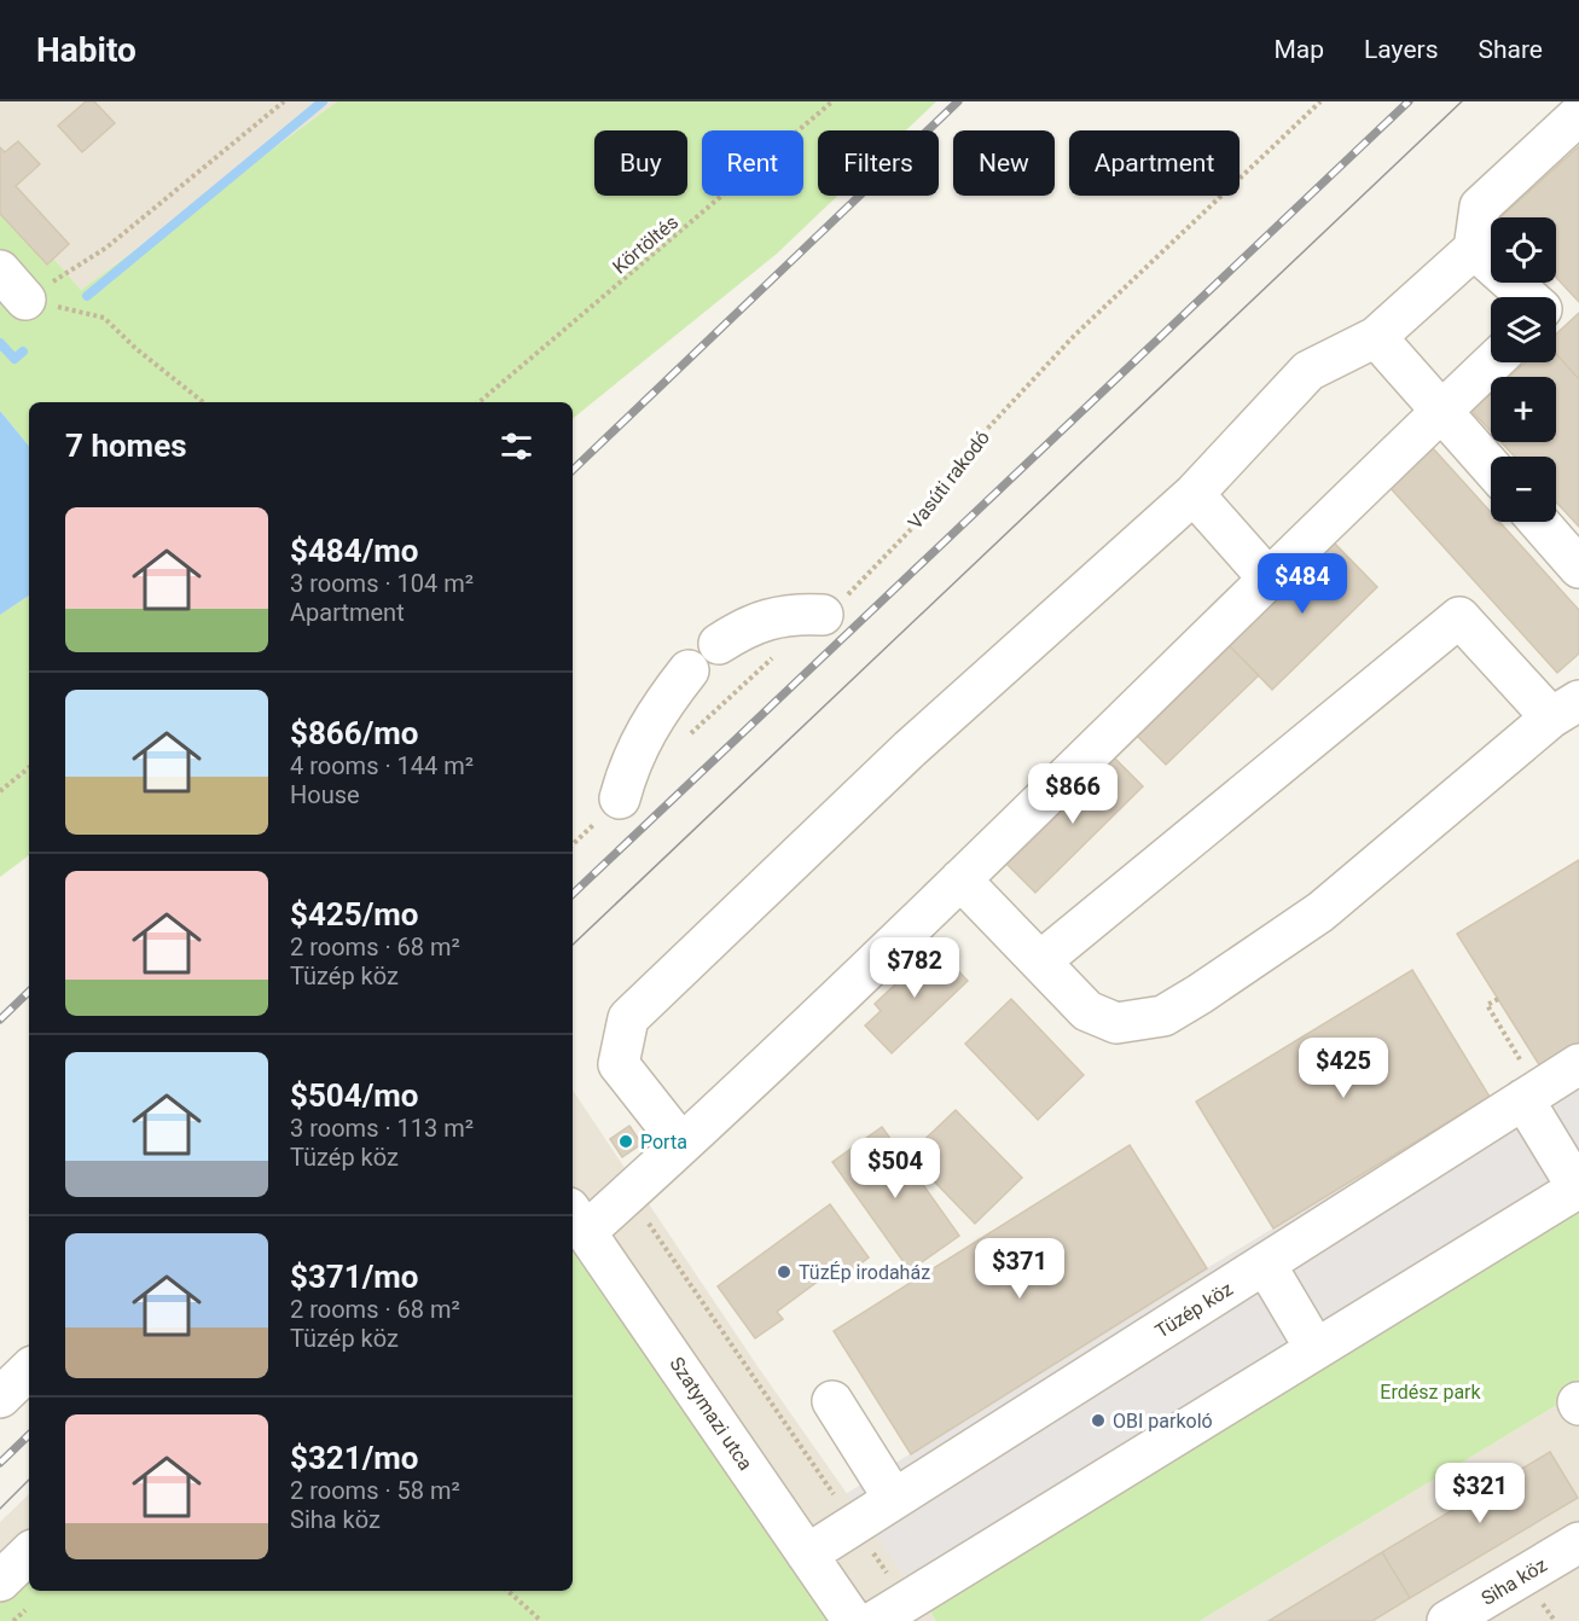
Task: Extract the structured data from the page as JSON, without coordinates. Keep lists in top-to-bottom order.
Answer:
{
  "streets": {
    "street": ["Tüzép köz", "Szatymazi utca", "Siha köz"],
    "path": ["Körtöltés", "Vasúti rakodó"]
  },
  "crossings": [
    ["Tüzép köz", "Szatymazi utca"]
  ],
  "parks": ["Erdész park"],
  "places": ["Porta", "TüzÉp irodaház", "OBI parkoló"],
  "page": {
    "header": "Habito",
    "nav": ["Map", "Layers", "Share"],
    "chip": [
      "Buy",
      "Rent",
      "Filters",
      "New",
      "Apartment"
    ],
    "map_buttons": ["+", "−"],
    "heading": "7 homes",
    "list": [
      {
        "name": "$484/mo",
        "note": "3 rooms · 104 m² · Apartment"
      },
      {
        "name": "$866/mo",
        "note": "4 rooms · 144 m² · House"
      },
      {
        "name": "$425/mo",
        "note": "2 rooms · 68 m² · Tüzép köz"
      },
      {
        "name": "$504/mo",
        "note": "3 rooms · 113 m² · Tüzép köz"
      },
      {
        "name": "$371/mo",
        "note": "2 rooms · 68 m² · Tüzép köz"
      },
      {
        "name": "$321/mo",
        "note": "2 rooms · 58 m² · Siha köz"
      }
    ],
    "price": [
      "$484",
      "$866",
      "$782",
      "$425",
      "$504",
      "$371",
      "$321"
    ]
  }
}
